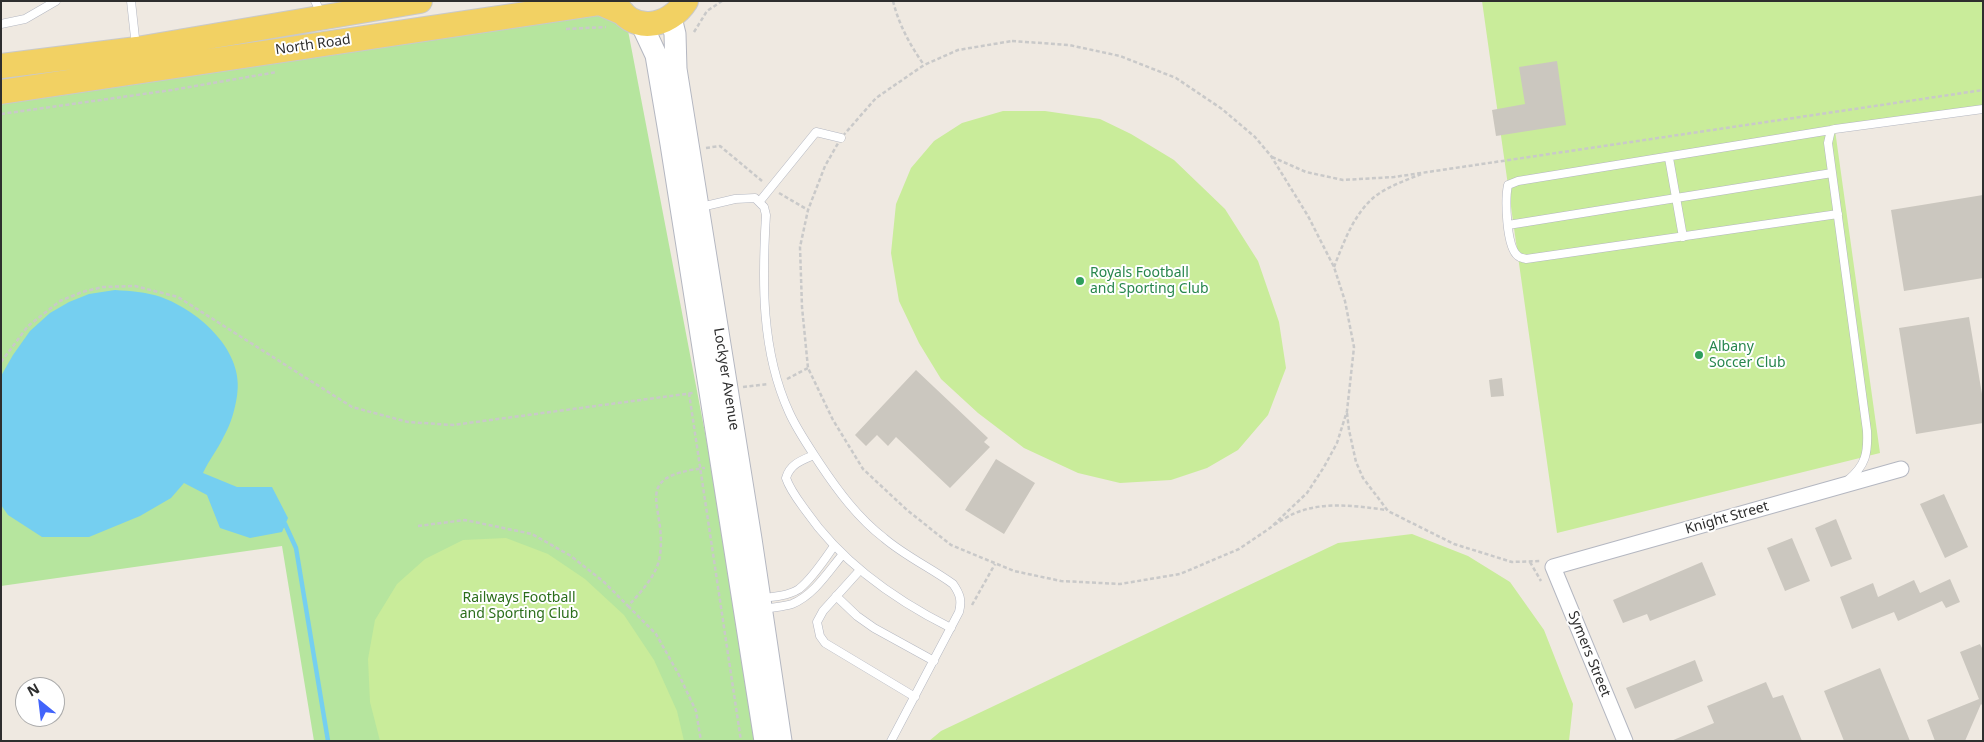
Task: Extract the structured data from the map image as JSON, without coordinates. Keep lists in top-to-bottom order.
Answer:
{
  "streets": {
    "main road": ["North Road", "Lockyer Avenue"],
    "street": ["Knight Street", "Symers Street"]
  },
  "crossings": [
    ["North Road", "Lockyer Avenue"],
    ["Knight Street", "Symers Street"]
  ],
  "parks": ["Railways Football and Sporting Club"],
  "places": ["Royals Football and Sporting Club", "Albany Soccer Club"],
  "north": "top left"
}
